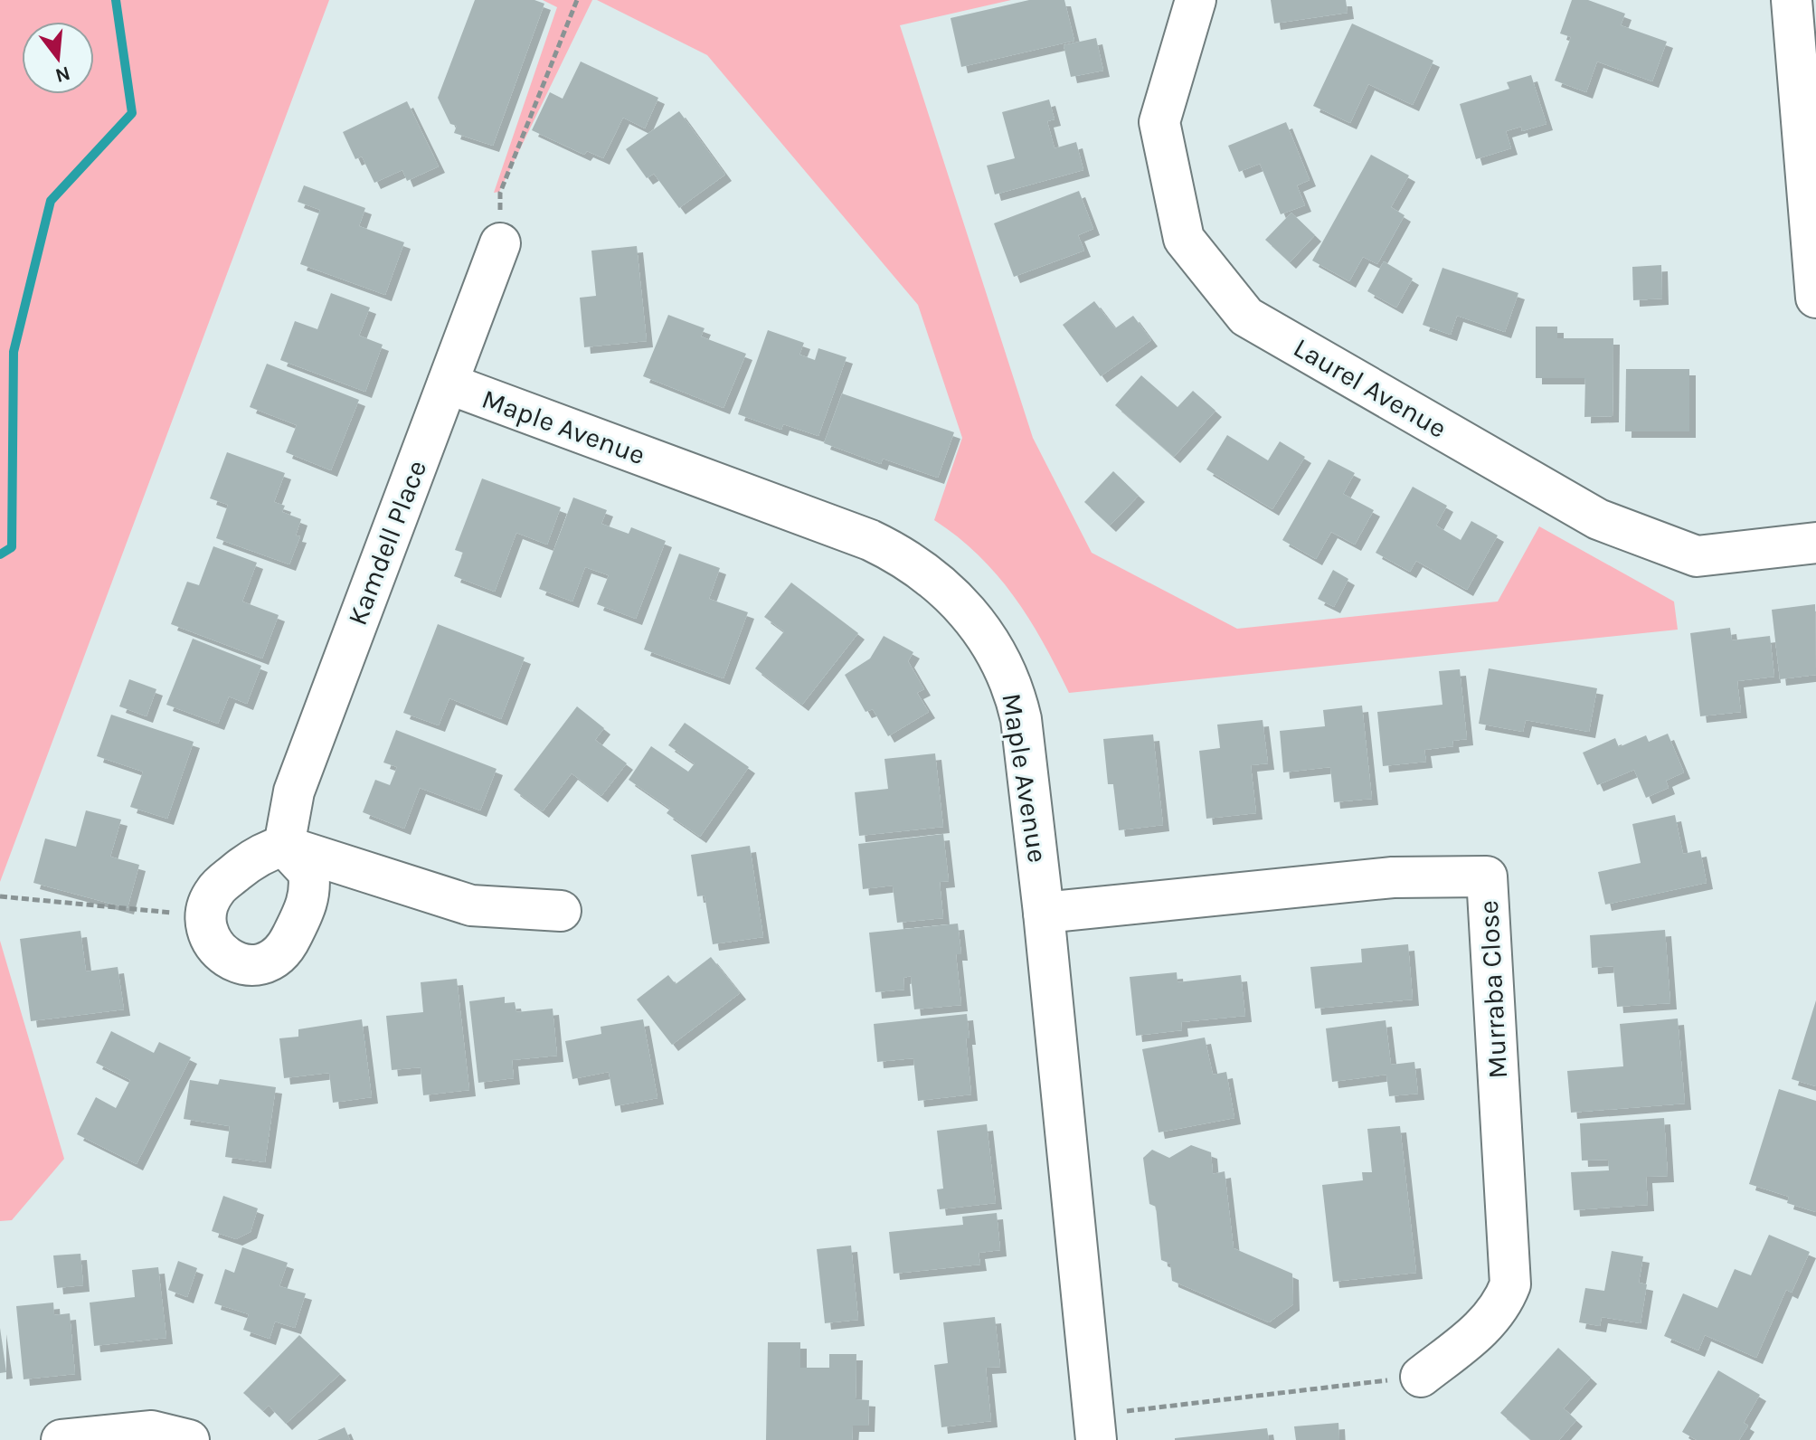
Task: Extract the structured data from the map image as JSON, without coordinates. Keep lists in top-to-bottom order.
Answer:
{
  "streets": {
    "street": [
      "Laurel Avenue",
      "Maple Avenue",
      "Kamdell Place",
      "Murraba Close"
    ]
  },
  "crossings": [
    ["Maple Avenue", "Kamdell Place"],
    ["Maple Avenue", "Murraba Close"]
  ],
  "north": "bottom"
}
